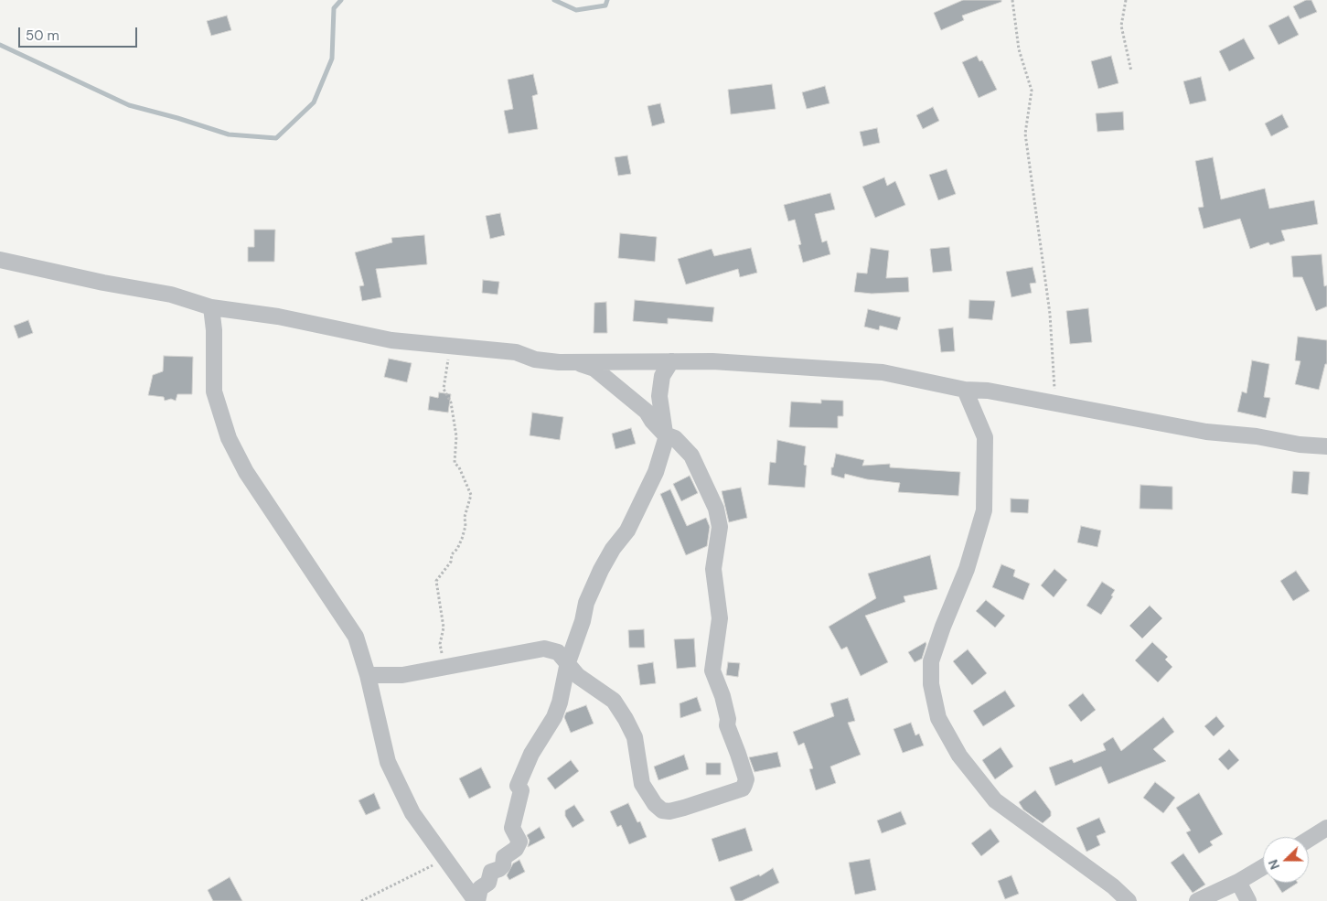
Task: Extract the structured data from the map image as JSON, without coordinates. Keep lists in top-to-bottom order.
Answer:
{
  "scale_bar": "50 m",
  "north": "left"
}
